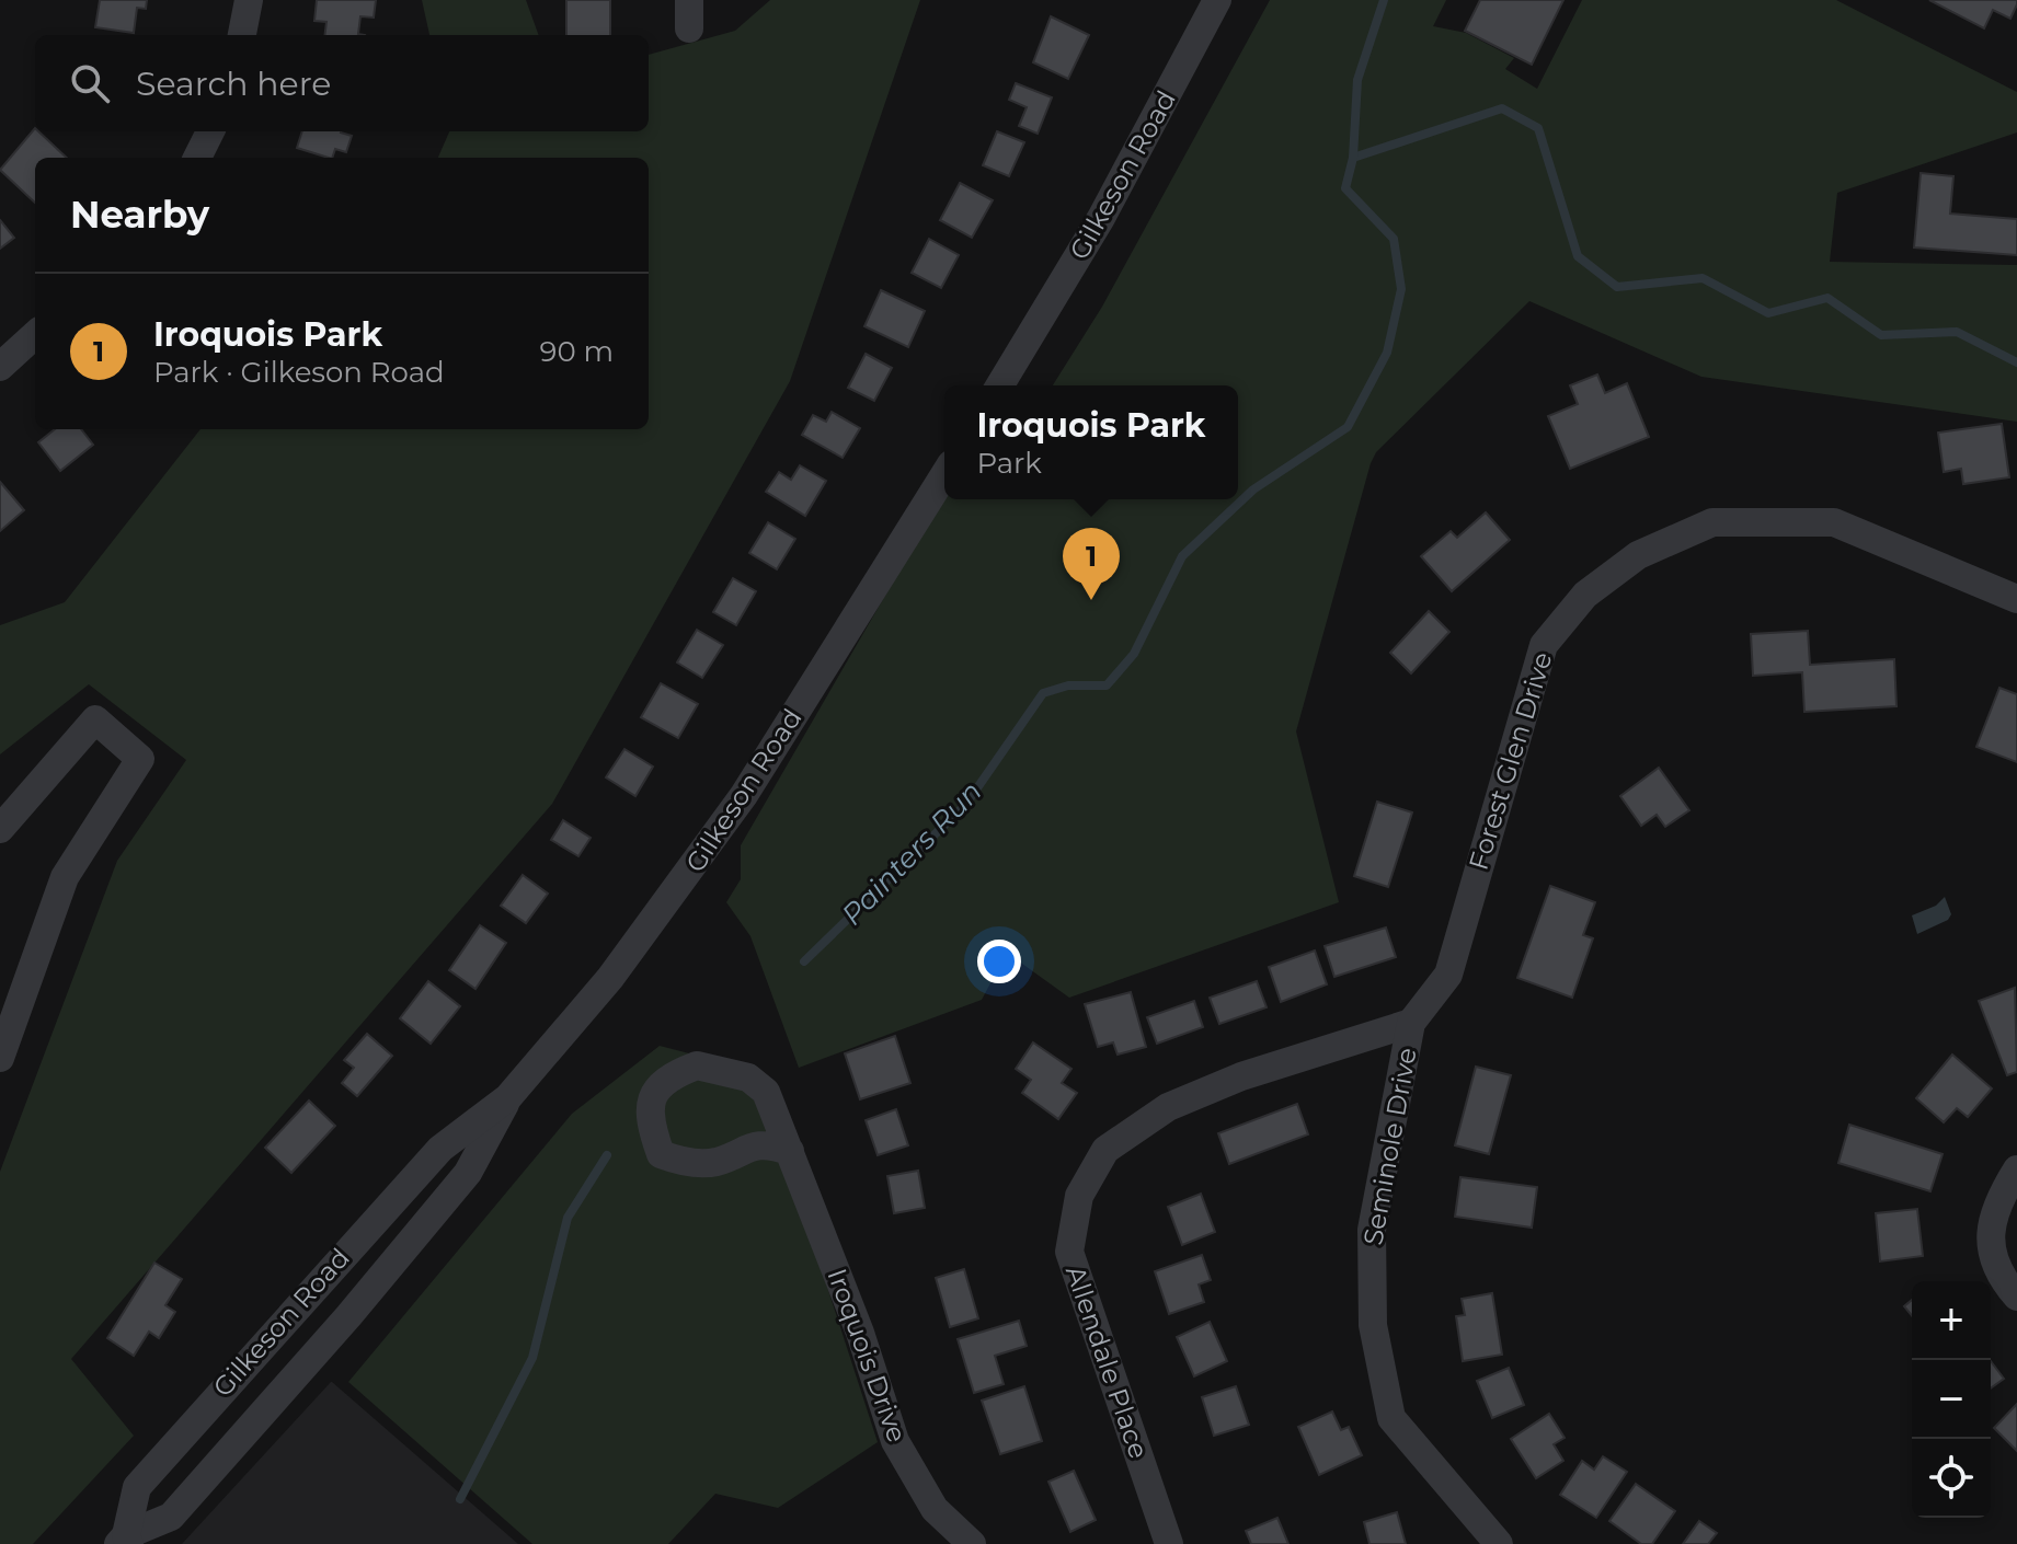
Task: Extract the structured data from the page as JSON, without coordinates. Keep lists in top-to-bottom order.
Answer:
{
  "streets": {
    "street": [
      "Gilkeson Road",
      "Forest Glen Drive",
      "Seminole Drive",
      "Iroquois Drive",
      "Allendale Place"
    ]
  },
  "crossings": [
    ["Forest Glen Drive", "Seminole Drive"],
    ["Forest Glen Drive", "Allendale Place"],
    ["Seminole Drive", "Allendale Place"]
  ],
  "water": ["Painters Run"],
  "page": {
    "search": "Search here",
    "heading": "Nearby",
    "list": [
      {
        "mark": "1",
        "name": "Iroquois Park",
        "note": "Park · Gilkeson Road",
        "value": "90 m"
      }
    ],
    "popup": ["Iroquois Park", "Park"],
    "pins": "1",
    "map_buttons": ["+", "−"]
  }
}
